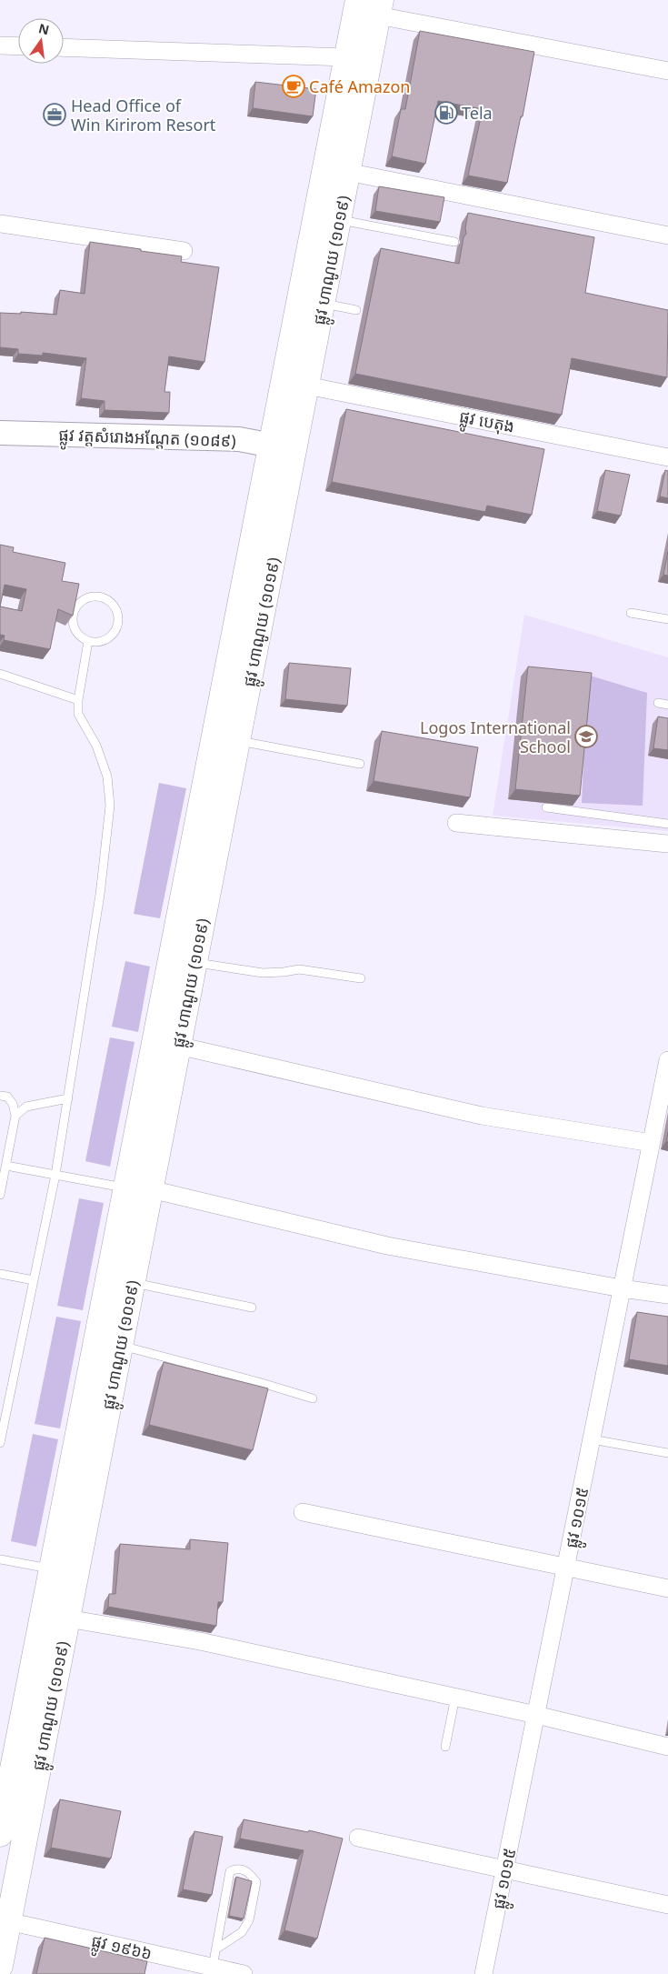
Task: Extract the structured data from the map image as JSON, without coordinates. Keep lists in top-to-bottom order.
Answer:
{
  "streets": {
    "main road": ["ផ្លូវ ហាណូយ (១០១៩)", "ផ្លូវ វត្តសំរោងអណ្ដែត (១០៨៩)"],
    "street": ["ផ្លូវ បេតុង", "ផ្លូវ ១០១៥", "ផ្លូវ ១៩៦៦"]
  },
  "crossings": [
    ["ផ្លូវ ហាណូយ (១០១៩)", "ផ្លូវ បេតុង"],
    ["ផ្លូវ ហាណូយ (១០១៩)", "ផ្លូវ វត្តសំរោងអណ្ដែត (១០៨៩)"],
    ["ផ្លូវ ហាណូយ (១០១៩)", "ផ្លូវ ១៩៦៦"]
  ],
  "places": {
    "cafe": ["Café Amazon"],
    "fuel station": ["Tela"],
    "office": ["Head Office of Win Kirirom Resort"],
    "school or university": ["Logos International School"]
  },
  "north": "top"
}
